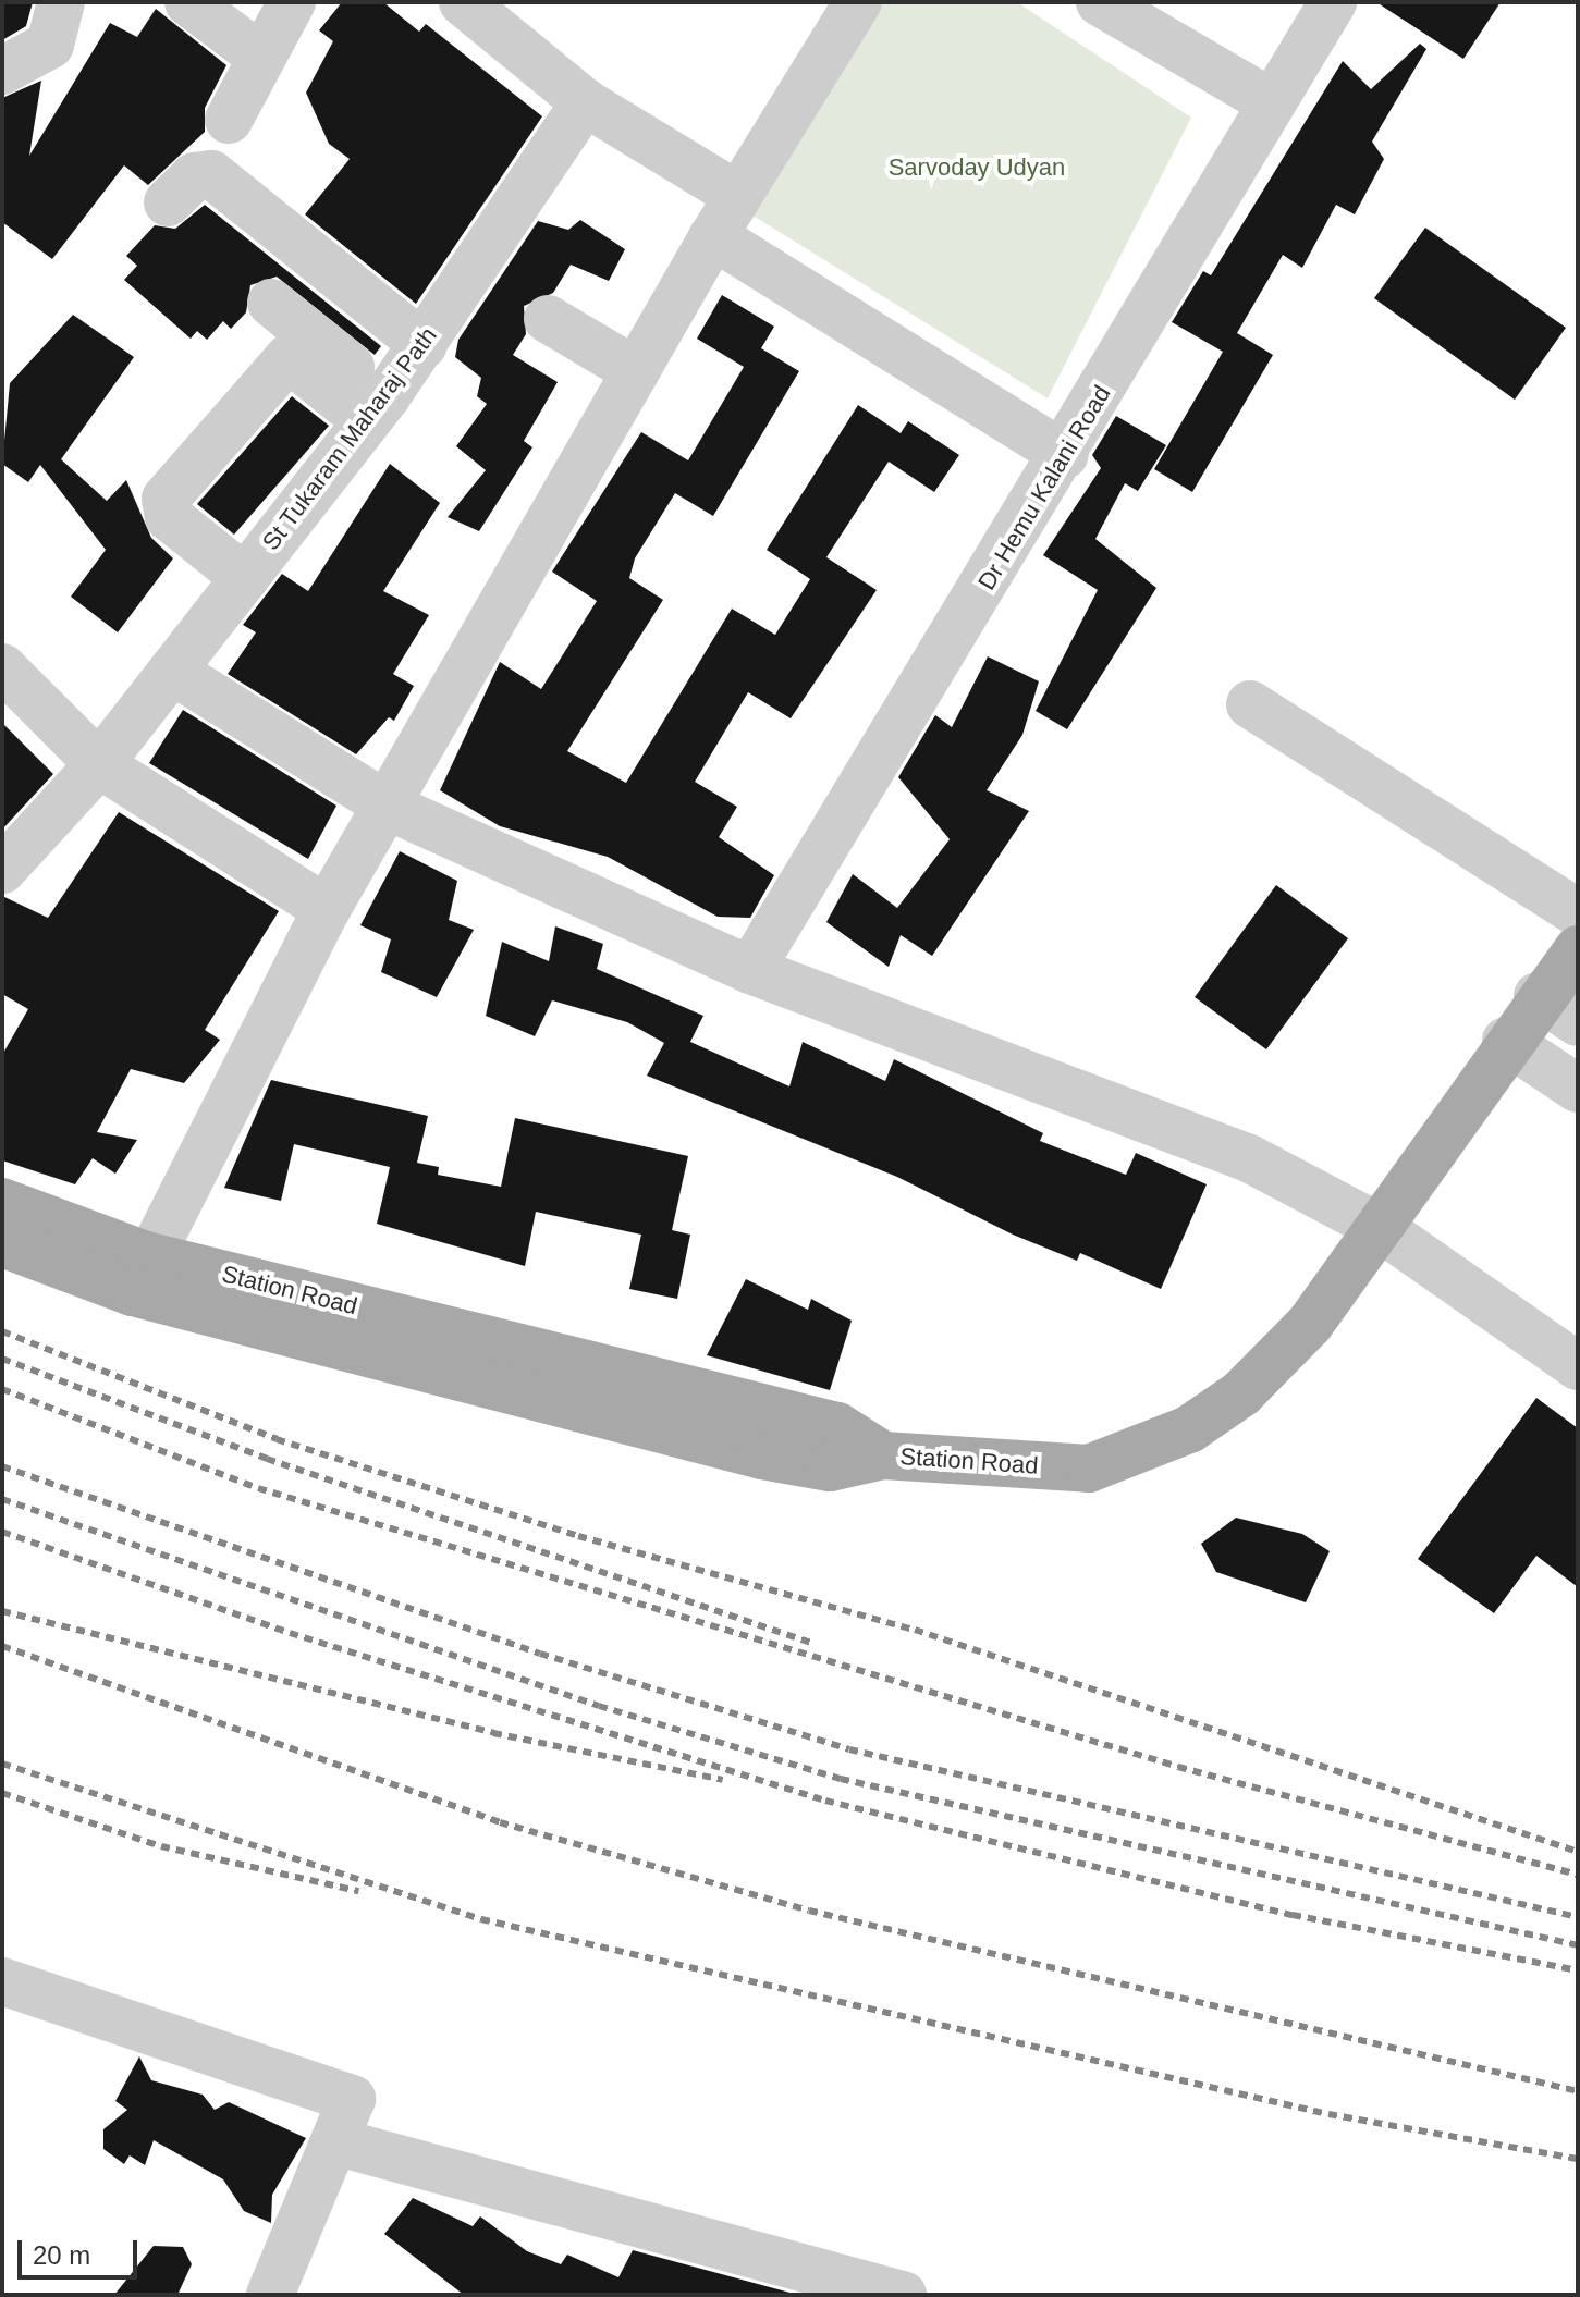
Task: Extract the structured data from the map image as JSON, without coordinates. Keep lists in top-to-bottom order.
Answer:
{
  "streets": {
    "main road": ["Station Road"],
    "street": ["St Tukaram Maharaj Path", "Dr Hemu Kalani Road"]
  },
  "parks": ["Sarvoday Udyan"],
  "scale_bar": "20 m"
}
